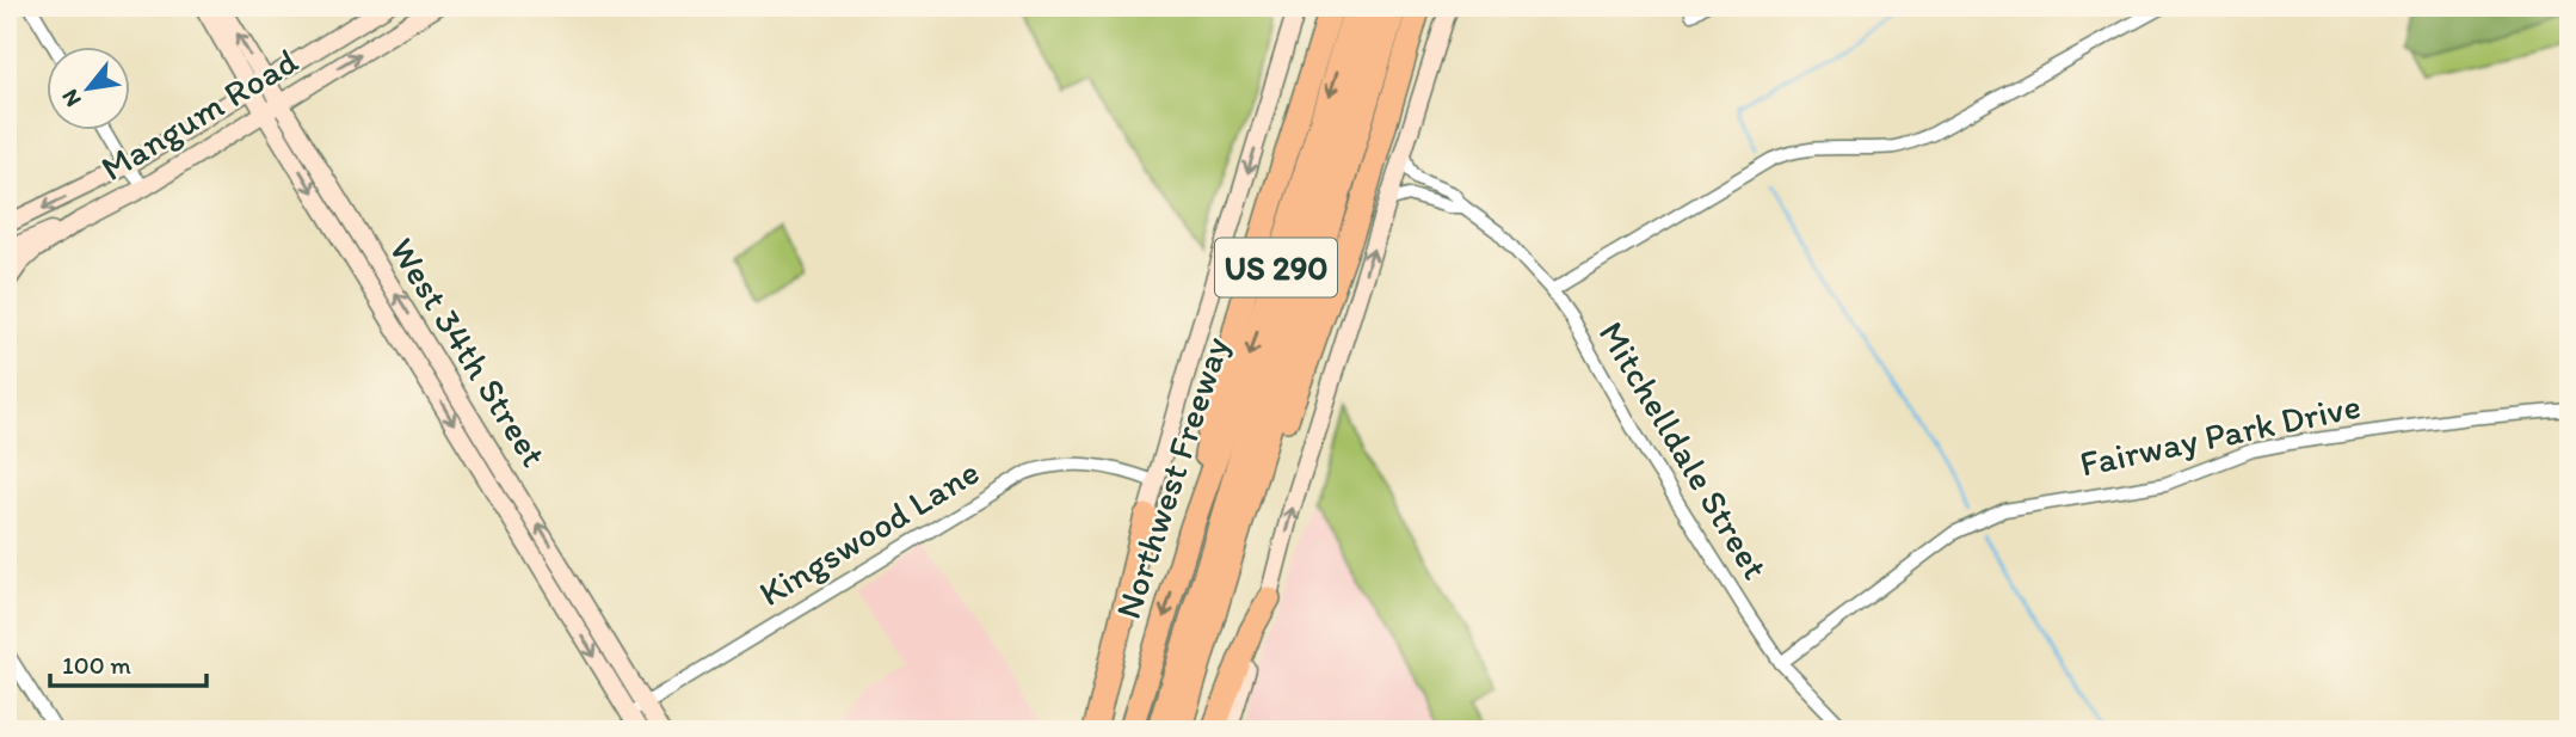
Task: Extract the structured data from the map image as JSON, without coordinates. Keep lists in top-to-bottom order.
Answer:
{
  "streets": {
    "highway": ["US 290", "Northwest Freeway"],
    "main road": ["Mangum Road", "West 34th Street"],
    "street": ["Fairway Park Drive", "Mitchelldale Street", "Kingswood Lane"]
  },
  "crossings": [
    ["Mangum Road", "West 34th Street"],
    ["West 34th Street", "Kingswood Lane"],
    ["Fairway Park Drive", "Mitchelldale Street"]
  ],
  "scale_bar": "100 m",
  "north": "bottom left"
}
